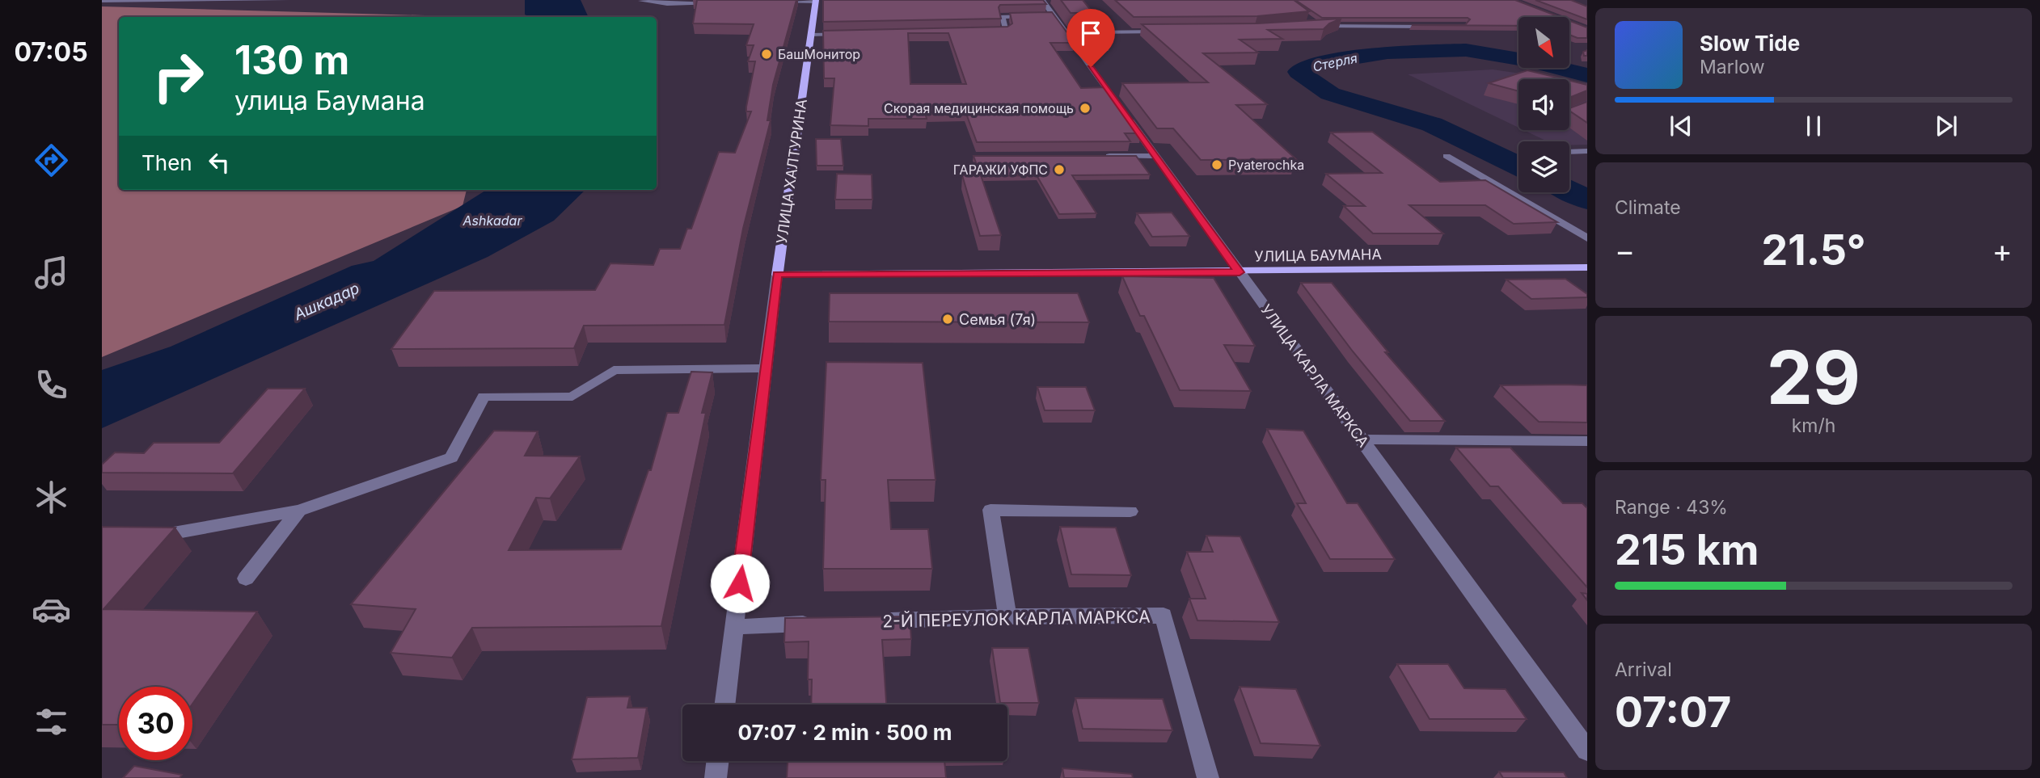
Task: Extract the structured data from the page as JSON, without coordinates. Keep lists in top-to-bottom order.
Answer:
{
  "streets": {
    "main road": ["УЛИЦА ХАЛТУРИНА", "УЛИЦА БАУМАНА"],
    "street": ["УЛИЦА КАРЛА МАРКСА", "2-Й ПЕРЕУЛОК КАРЛА МАРКСА"]
  },
  "crossings": [
    ["УЛИЦА ХАЛТУРИНА", "УЛИЦА БАУМАНА"],
    ["УЛИЦА БАУМАНА", "УЛИЦА КАРЛА МАРКСА"]
  ],
  "water": ["Стерля", "Ashkadar", "Ашкадар"],
  "places": [
    "БашМонитор",
    "Скорая медицинская помощь",
    "Pyaterochka",
    "ГАРАЖИ УФПС",
    "Семья (7я)"
  ],
  "north": "bottom right",
  "page": {
    "tabs": "07:05",
    "turn": ["130 m", "улица Баумана"],
    "song": ["Slow Tide", "Marlow"],
    "then": "Then",
    "tile": [
      "Climate",
      ["29", "km/h"],
      ["Range · 43%", "215 km"],
      ["Arrival", "07:07"]
    ],
    "heat": ["−", "21.5°", "+"],
    "limit": "30",
    "trip": "07:07 · 2 min · 500 m"
  }
}
